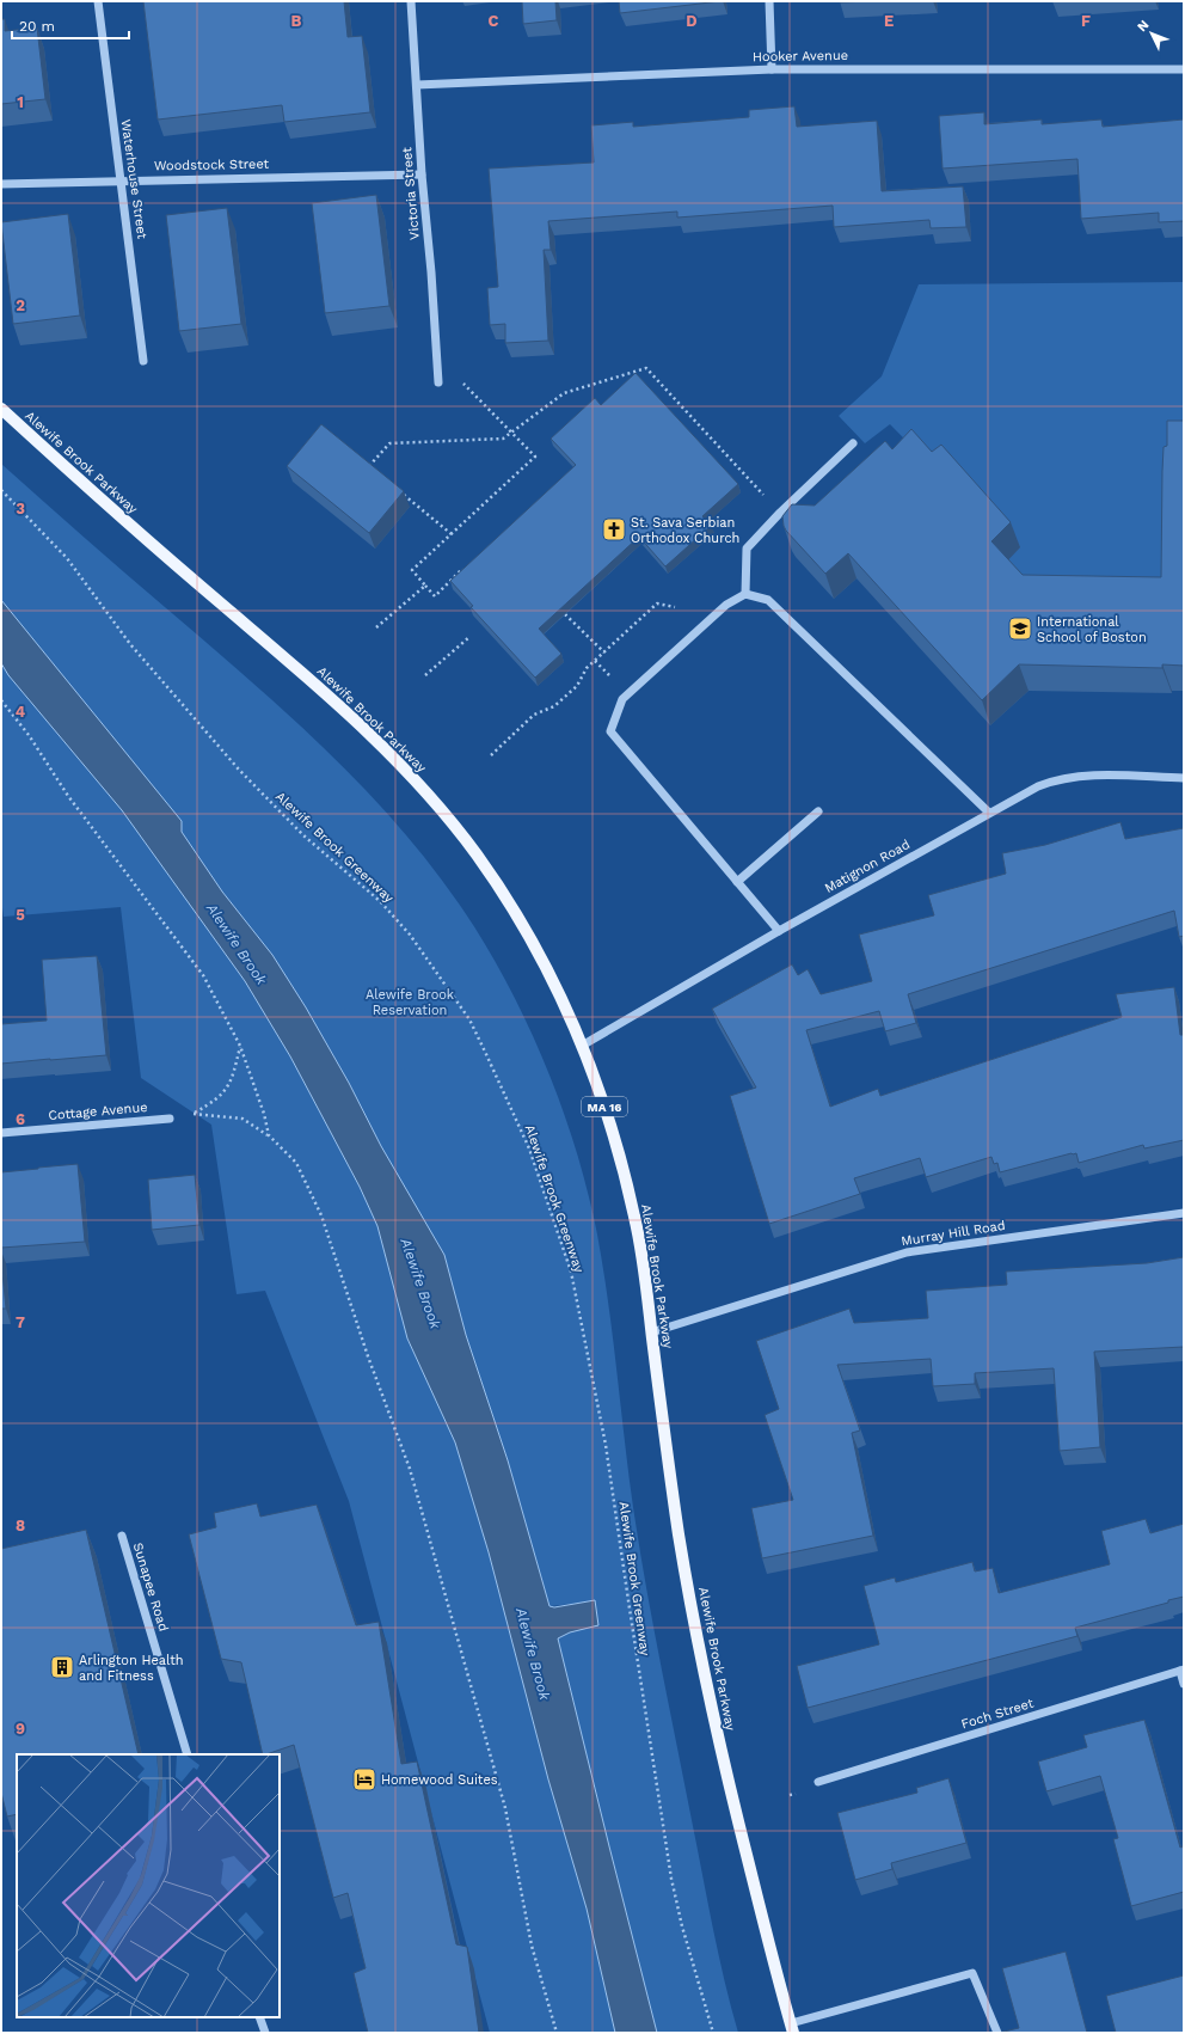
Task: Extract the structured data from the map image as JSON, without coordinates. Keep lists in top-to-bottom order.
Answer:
{
  "streets": {
    "main road": ["Alewife Brook Parkway", "MA 16"],
    "street": [
      "Hooker Avenue",
      "Woodstock Street",
      "Waterhouse Street",
      "Victoria Street",
      "Matignon Road",
      "Cottage Avenue",
      "Murray Hill Road",
      "Sunapee Road",
      "Foch Street"
    ],
    "path": ["Alewife Brook Greenway"]
  },
  "crossings": [
    ["Hooker Avenue", "Victoria Street"],
    ["Woodstock Street", "Waterhouse Street"],
    ["Woodstock Street", "Victoria Street"],
    ["Alewife Brook Parkway", "Matignon Road"],
    ["Alewife Brook Parkway", "Murray Hill Road"]
  ],
  "water": ["Alewife Brook"],
  "parks": ["Alewife Brook Reservation"],
  "places": {
    "church": ["St. Sava Serbian Orthodox Church"],
    "school or university": ["International School of Boston"],
    "building": ["Arlington Health and Fitness"],
    "hotel": ["Homewood Suites"]
  },
  "scale_bar": "20 m",
  "north": "top left",
  "grid": {
    "columns": [
      "B",
      "C",
      "D",
      "E",
      "F"
    ],
    "rows": [
      "1",
      "2",
      "3",
      "4",
      "5",
      "6",
      "7",
      "8",
      "9"
    ]
  }
}
